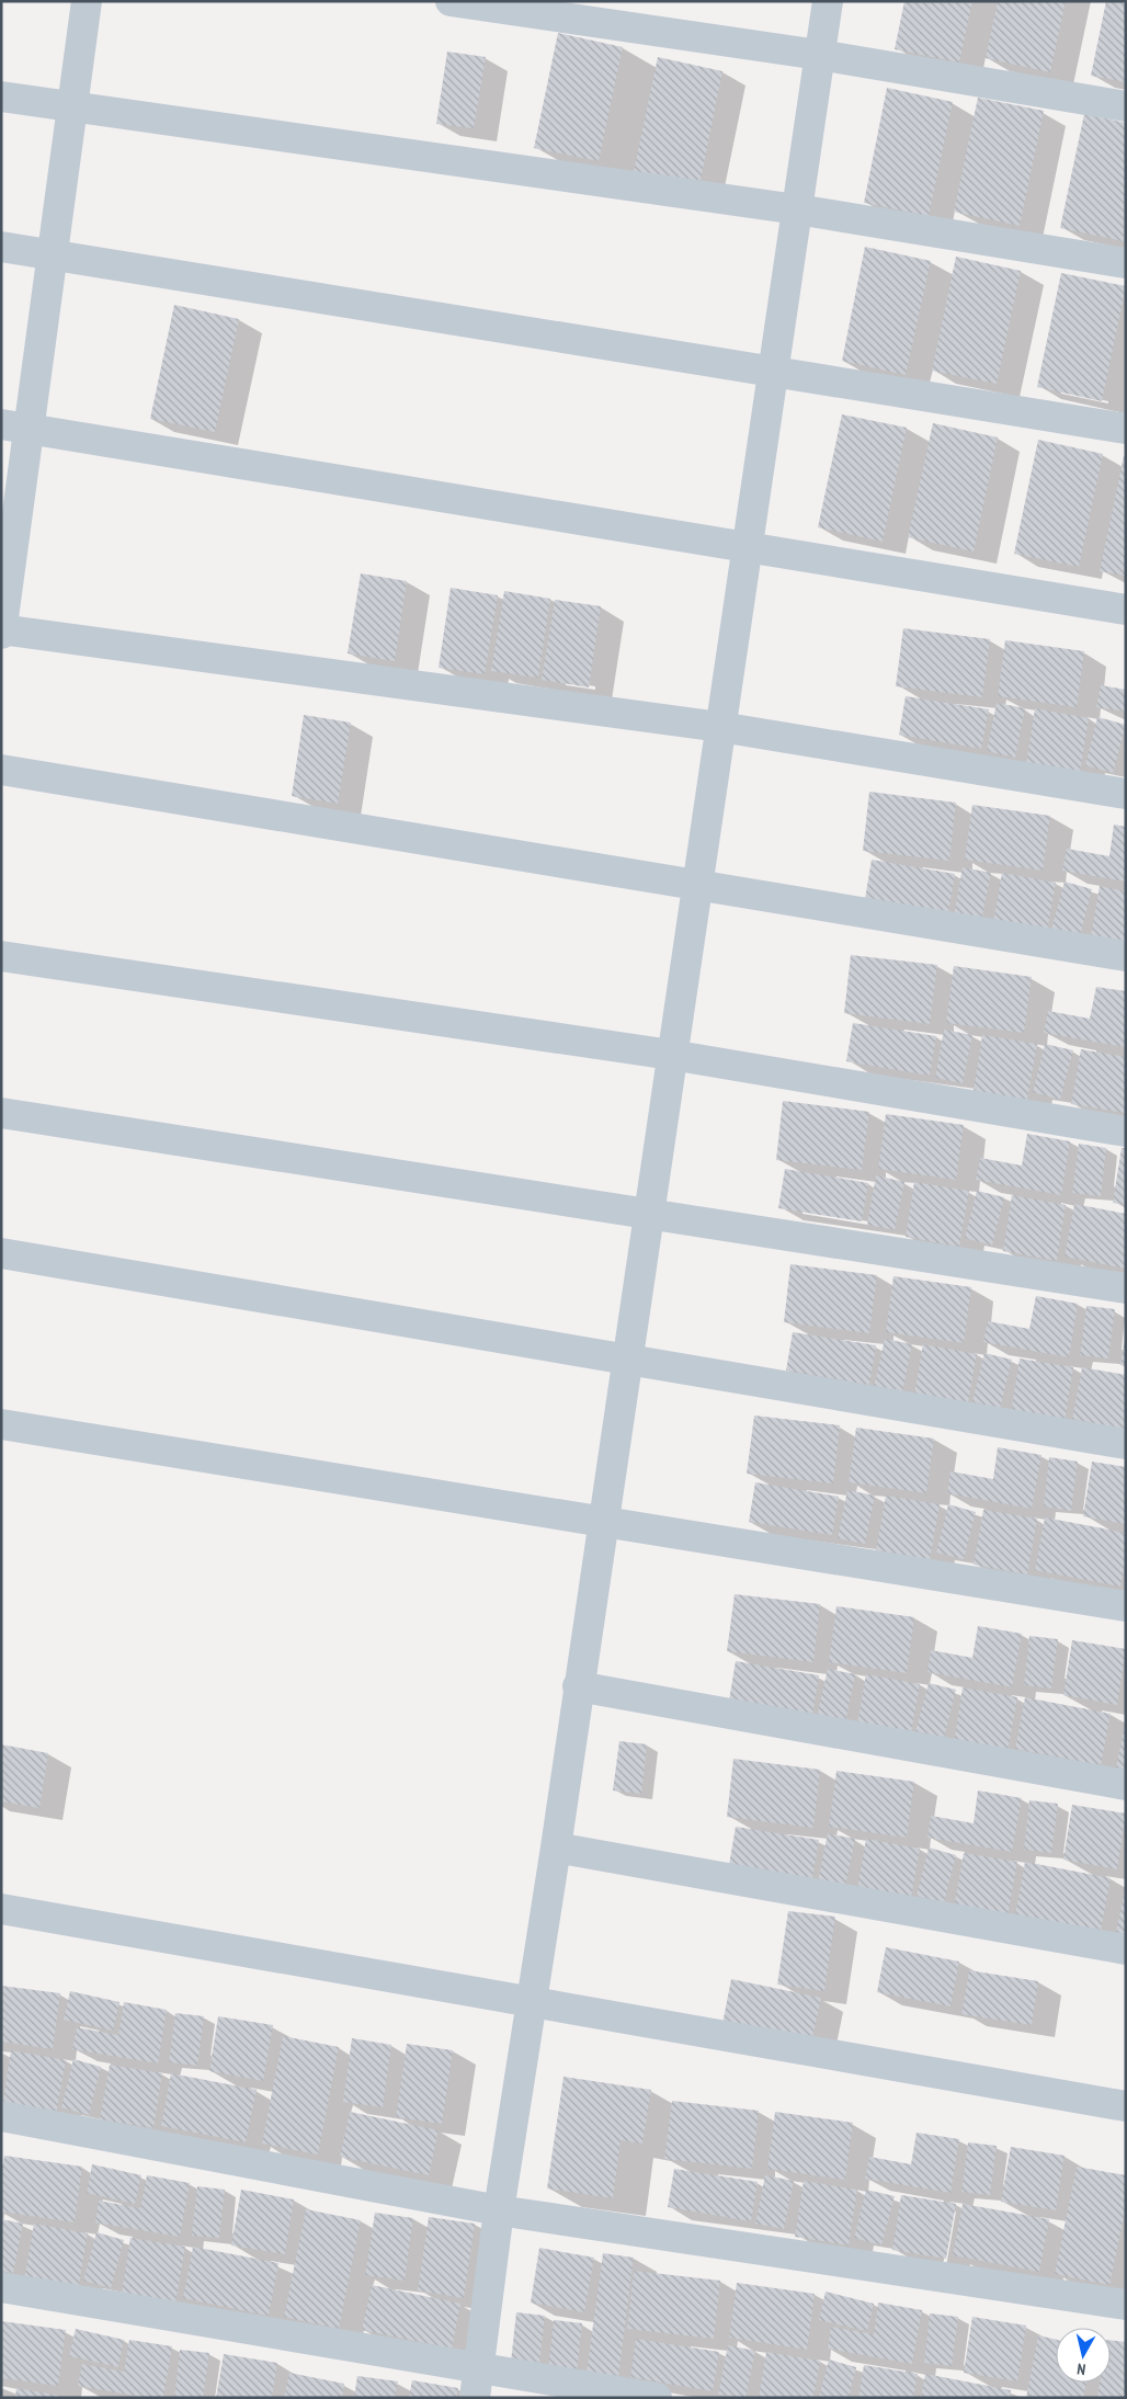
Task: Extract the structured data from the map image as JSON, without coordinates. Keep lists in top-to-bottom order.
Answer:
{
  "north": "bottom"
}
